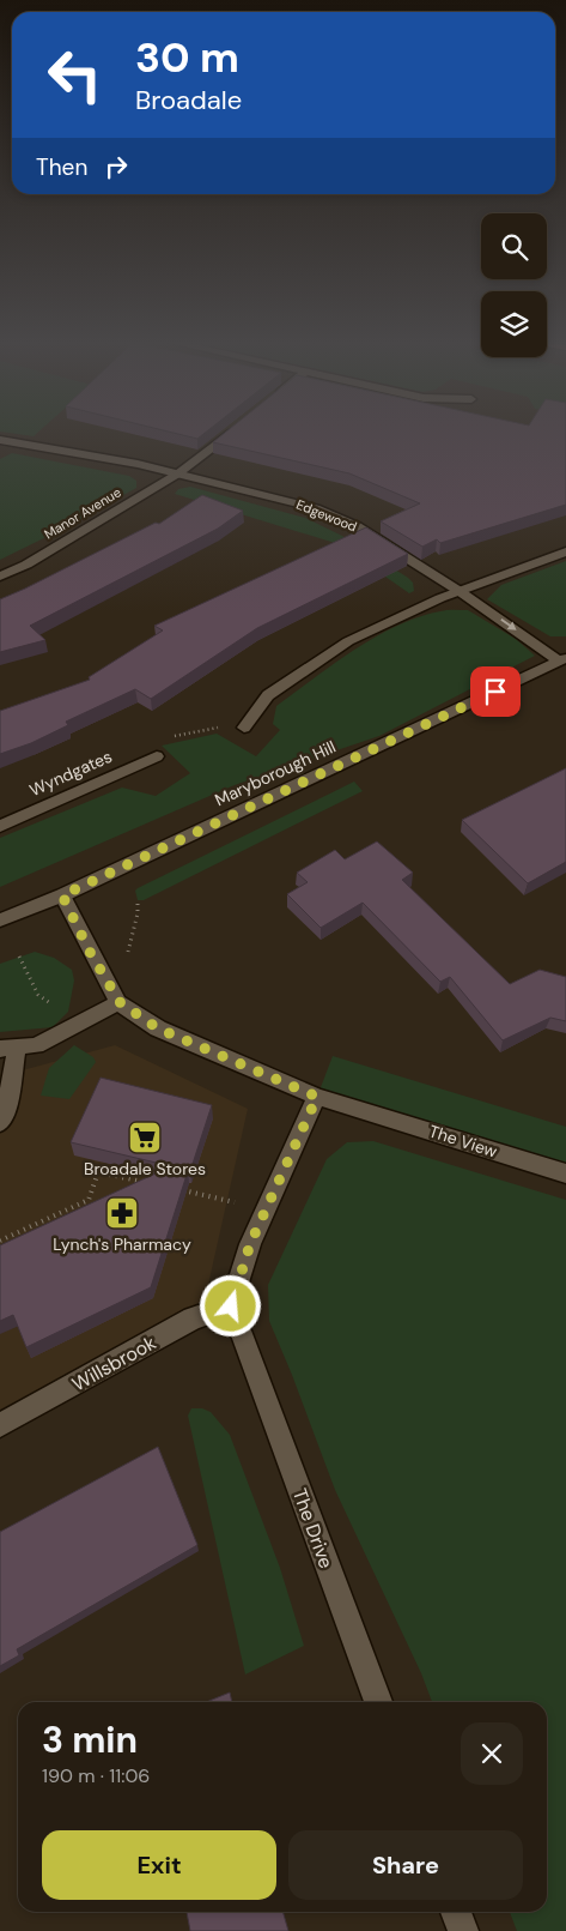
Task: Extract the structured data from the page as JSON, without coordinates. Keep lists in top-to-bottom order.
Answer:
{
  "streets": {
    "street": [
      "Manor Avenue",
      "Edgewood",
      "Wyndgates",
      "Maryborough Hill",
      "The View",
      "Willsbrook",
      "The Drive"
    ]
  },
  "crossings": [
    ["Manor Avenue", "Edgewood"],
    ["Edgewood", "Maryborough Hill"],
    ["Willsbrook", "The Drive"]
  ],
  "places": {
    "supermarket": ["Broadale Stores"],
    "pharmacy": ["Lynch's Pharmacy"]
  },
  "page": {
    "turn": ["30 m", "Broadale"],
    "then": "Then",
    "heading": ["3 min", "190 m · 11:06"],
    "buttons": ["Exit", "Share"]
  }
}
